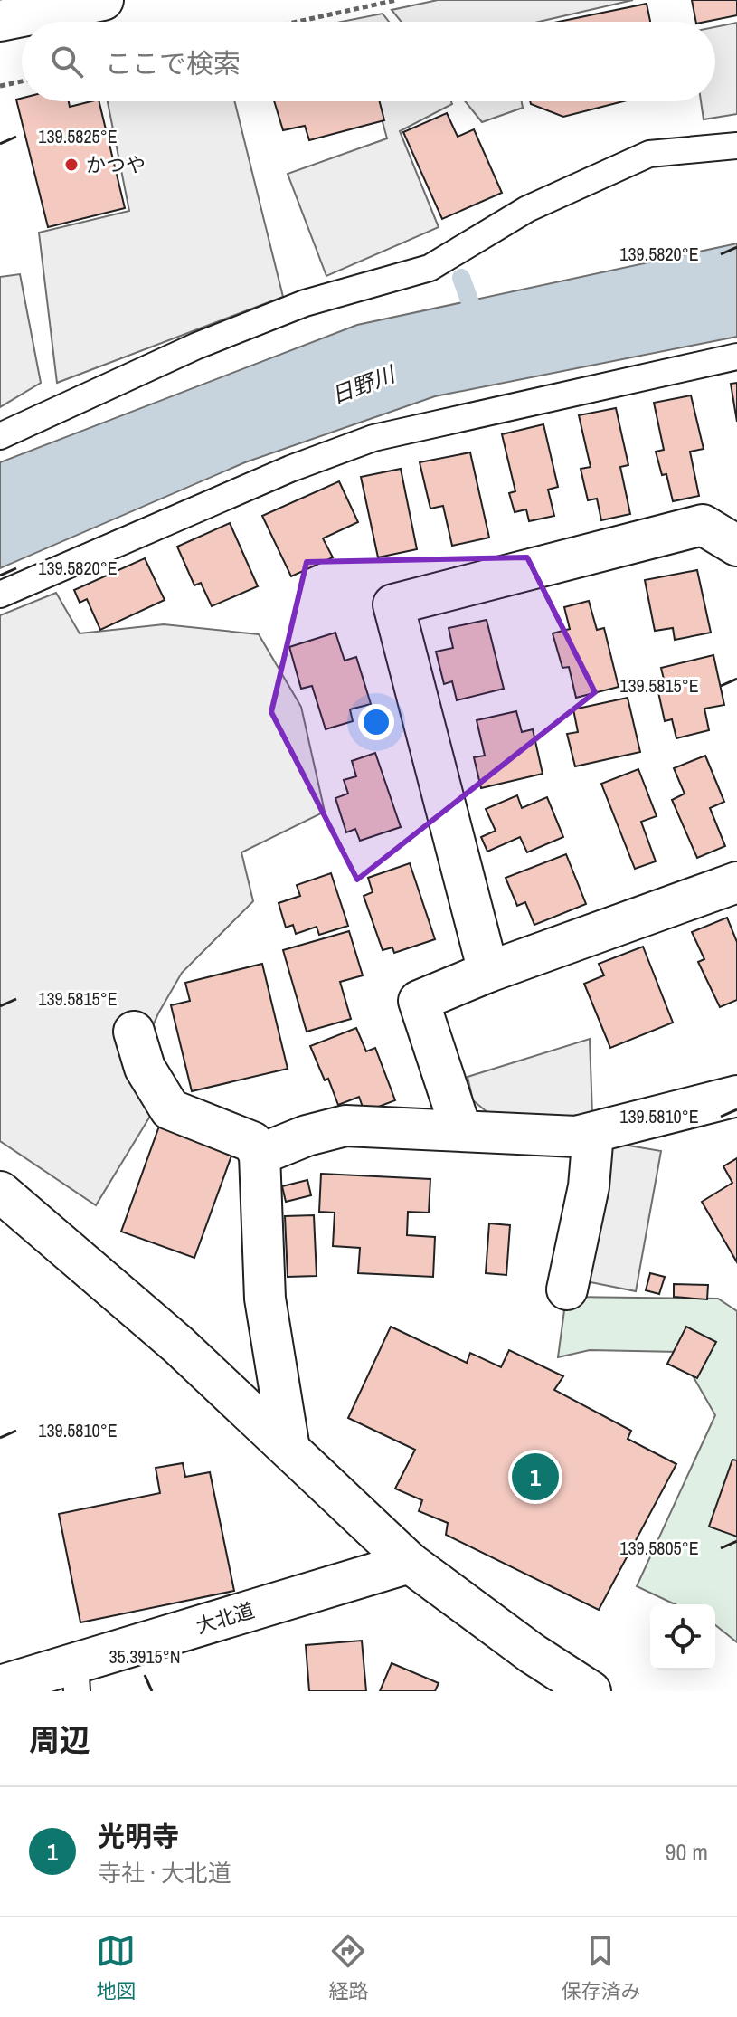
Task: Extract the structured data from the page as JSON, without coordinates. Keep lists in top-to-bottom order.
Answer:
{
  "streets": {
    "street": ["大北道"]
  },
  "water": ["日野川"],
  "places": ["かつや"],
  "page": {
    "search": "ここで検索",
    "pins": "1",
    "heading": "周辺",
    "list": [
      {
        "mark": "1",
        "name": "光明寺",
        "note": "寺社 · 大北道",
        "value": "90 m"
      }
    ],
    "nav": ["地図", "経路", "保存済み"]
  },
  "coordinates": [
    "139.5825°E",
    "139.5820°E",
    "139.5815°E",
    "139.5810°E",
    "139.5805°E",
    "35.3915°N"
  ]
}
